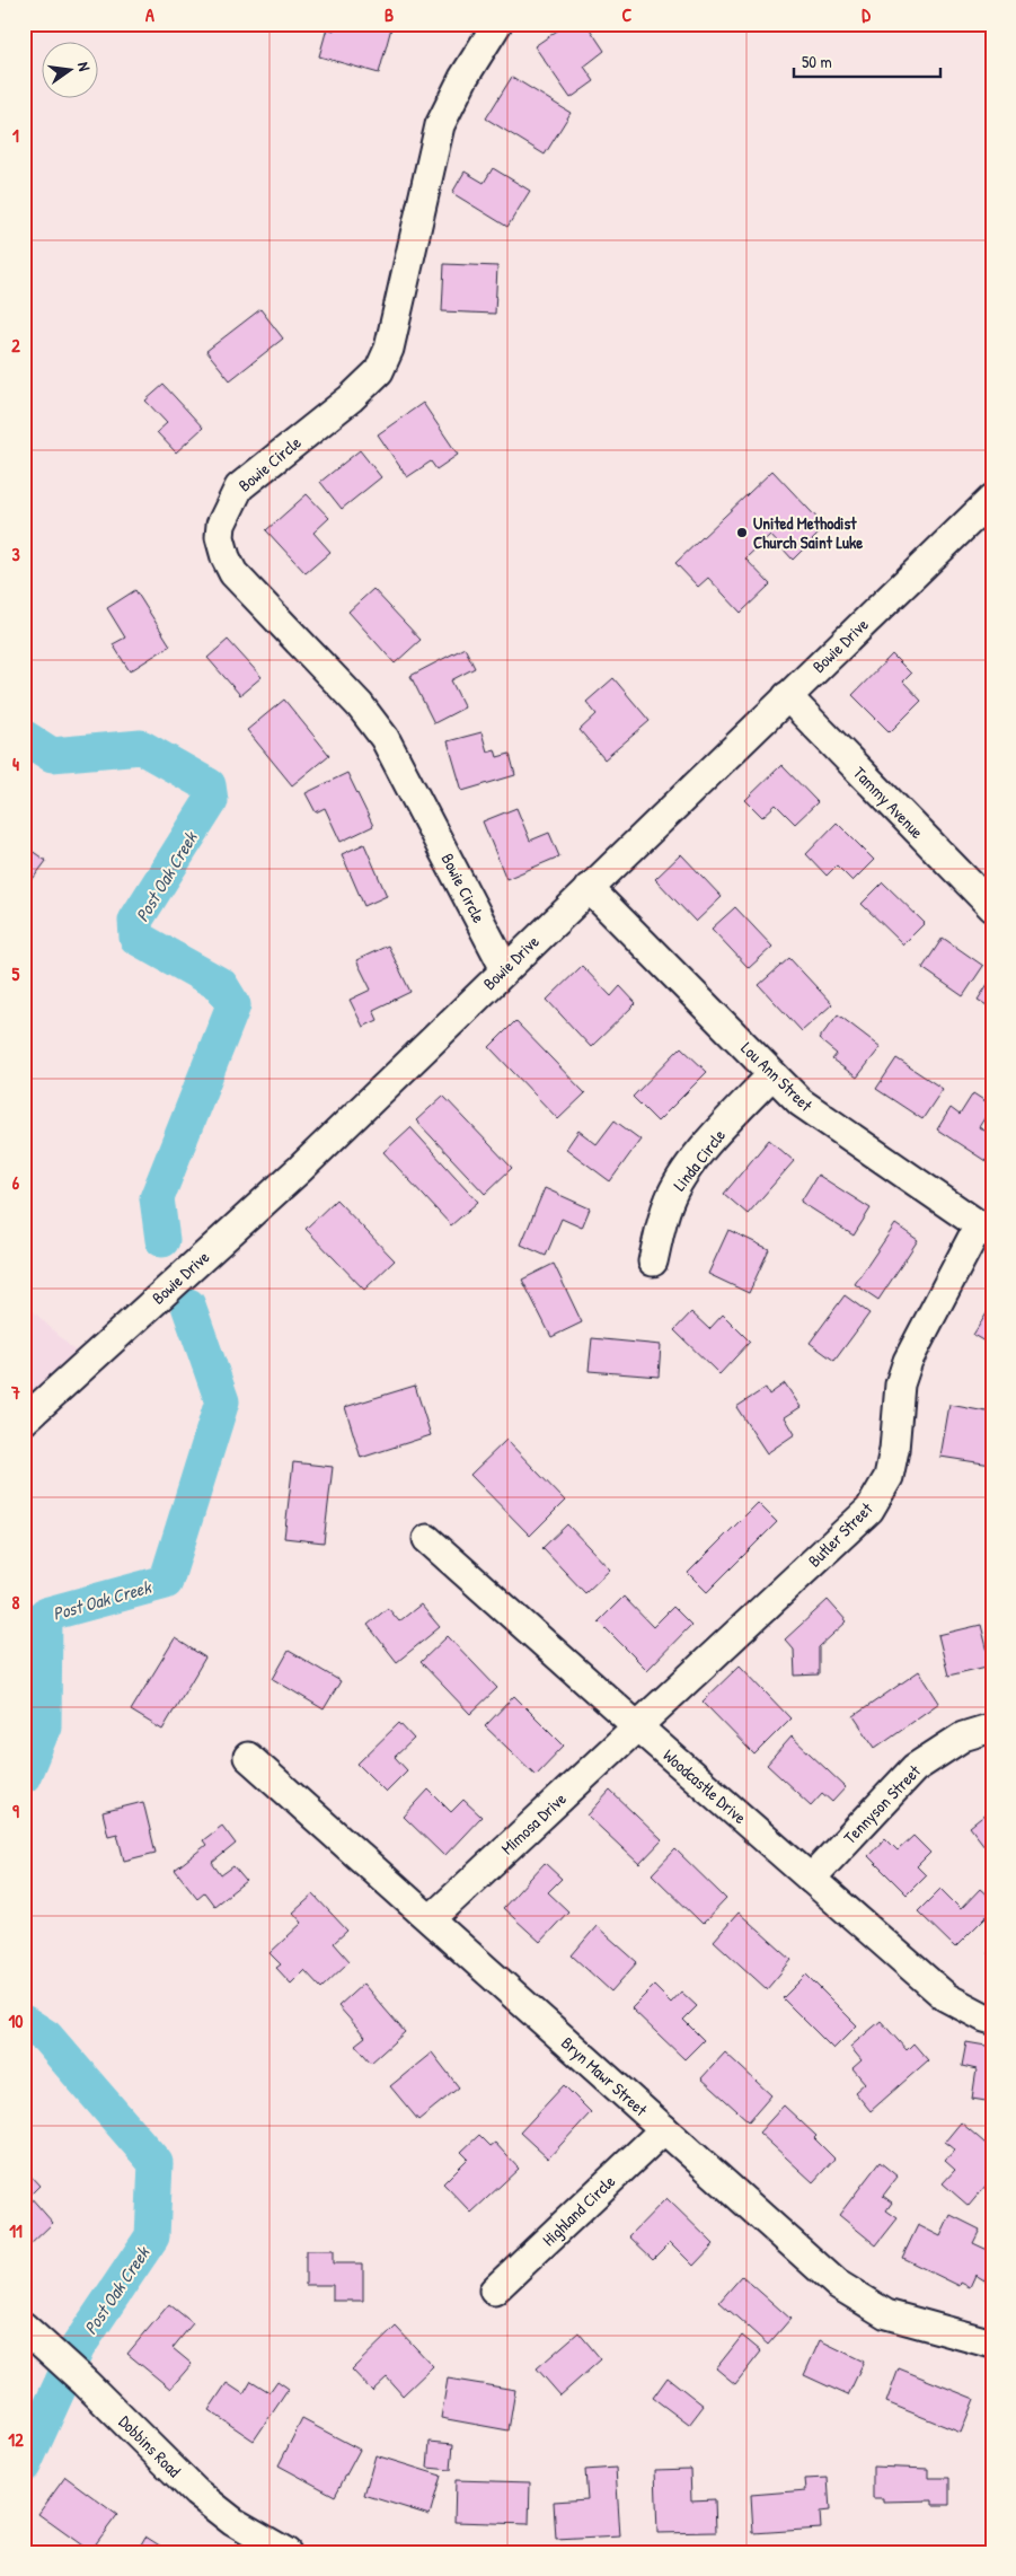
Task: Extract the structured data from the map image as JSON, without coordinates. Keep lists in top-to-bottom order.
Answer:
{
  "streets": {
    "street": [
      "Bowie Circle",
      "Bowie Drive",
      "Tammy Avenue",
      "Lou Ann Street",
      "Linda Circle",
      "Butler Street",
      "Woodcastle Drive",
      "Tennyson Street",
      "Mimosa Drive",
      "Bryn Mawr Street",
      "Highland Circle",
      "Dobbins Road"
    ]
  },
  "crossings": [
    ["Bowie Circle", "Bowie Drive"],
    ["Bowie Drive", "Tammy Avenue"],
    ["Bowie Drive", "Lou Ann Street"],
    ["Lou Ann Street", "Linda Circle"],
    ["Lou Ann Street", "Butler Street"],
    ["Butler Street", "Woodcastle Drive"],
    ["Butler Street", "Mimosa Drive"],
    ["Woodcastle Drive", "Tennyson Street"],
    ["Woodcastle Drive", "Mimosa Drive"],
    ["Mimosa Drive", "Bryn Mawr Street"],
    ["Bryn Mawr Street", "Highland Circle"]
  ],
  "water": ["Post Oak Creek"],
  "places": ["United Methodist Church Saint Luke"],
  "scale_bar": "50 m",
  "north": "right",
  "grid": {
    "columns": [
      "A",
      "B",
      "C",
      "D"
    ],
    "rows": [
      "1",
      "2",
      "3",
      "4",
      "5",
      "6",
      "7",
      "8",
      "9",
      "10",
      "11",
      "12"
    ]
  }
}
